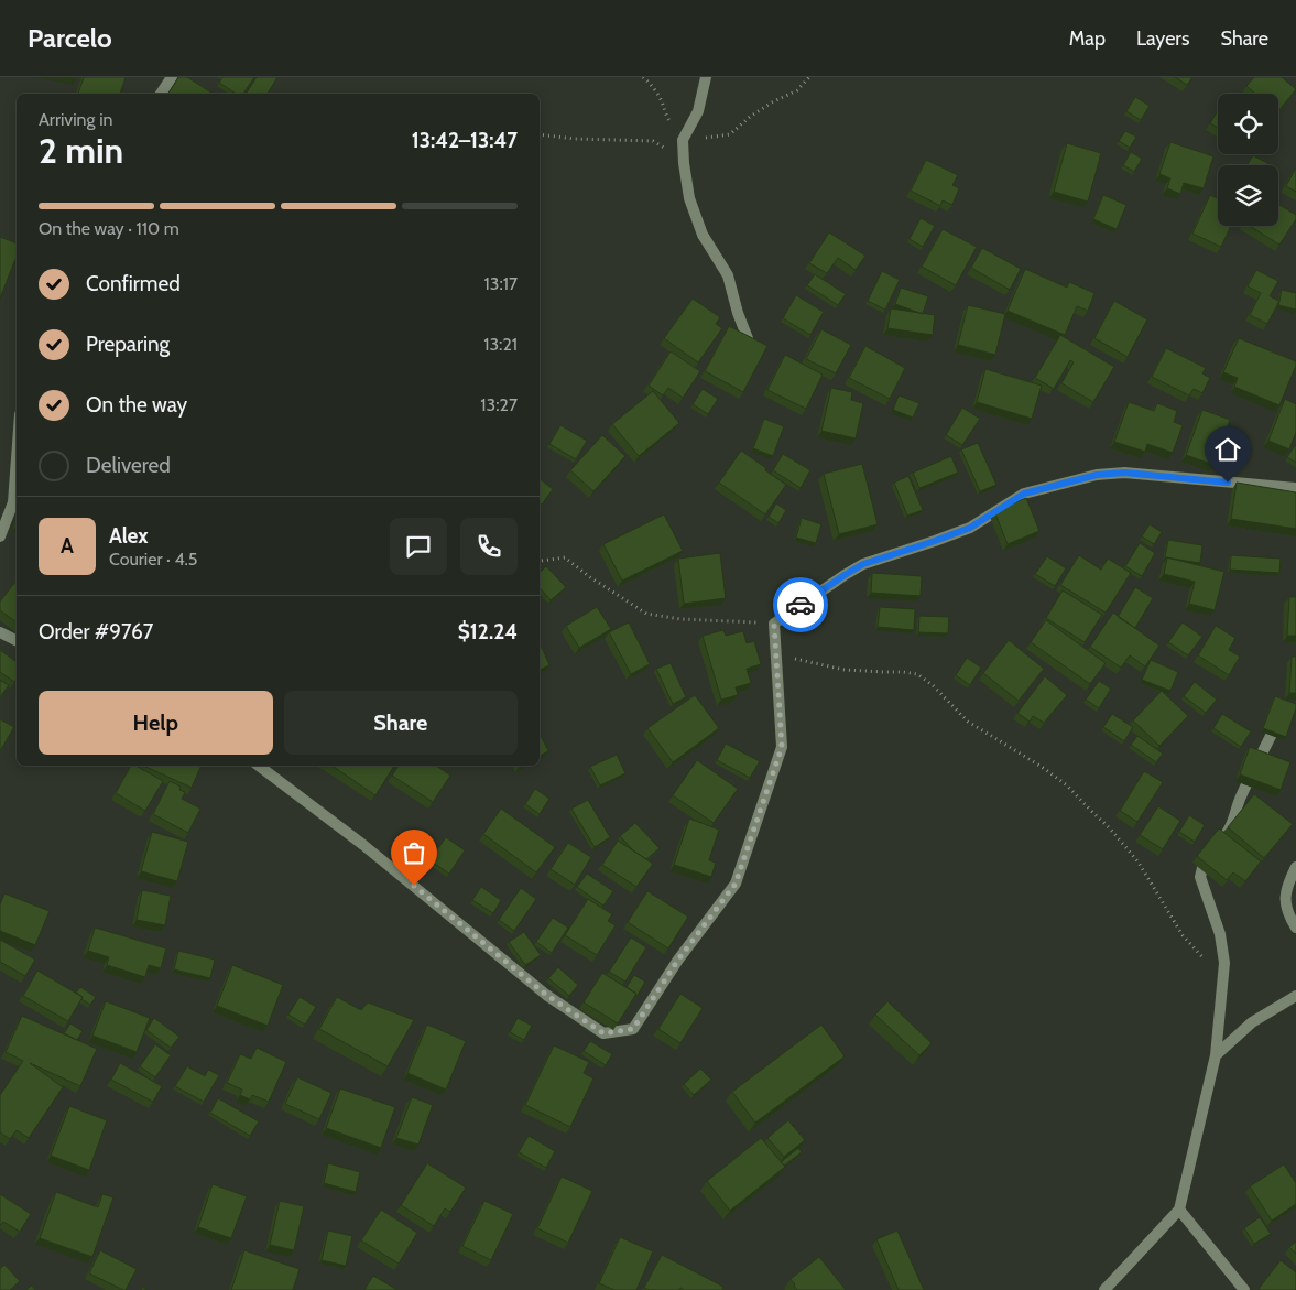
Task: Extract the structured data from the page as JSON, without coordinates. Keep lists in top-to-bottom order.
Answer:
{
  "page": {
    "header": "Parcelo",
    "nav": ["Map", "Layers", "Share"],
    "heading": ["2 min", "Arriving in", "13:42–13:47"],
    "panel": [
      "Alex",
      "Courier · 4.5",
      "Order #9767",
      "$12.24"
    ],
    "bar": "On the way · 110 m",
    "list": [
      ["Confirmed", "13:17"],
      ["Preparing", "13:21"],
      ["On the way", "13:27"],
      "Delivered"
    ],
    "round": "A",
    "buttons": ["Help", "Share"]
  }
}
